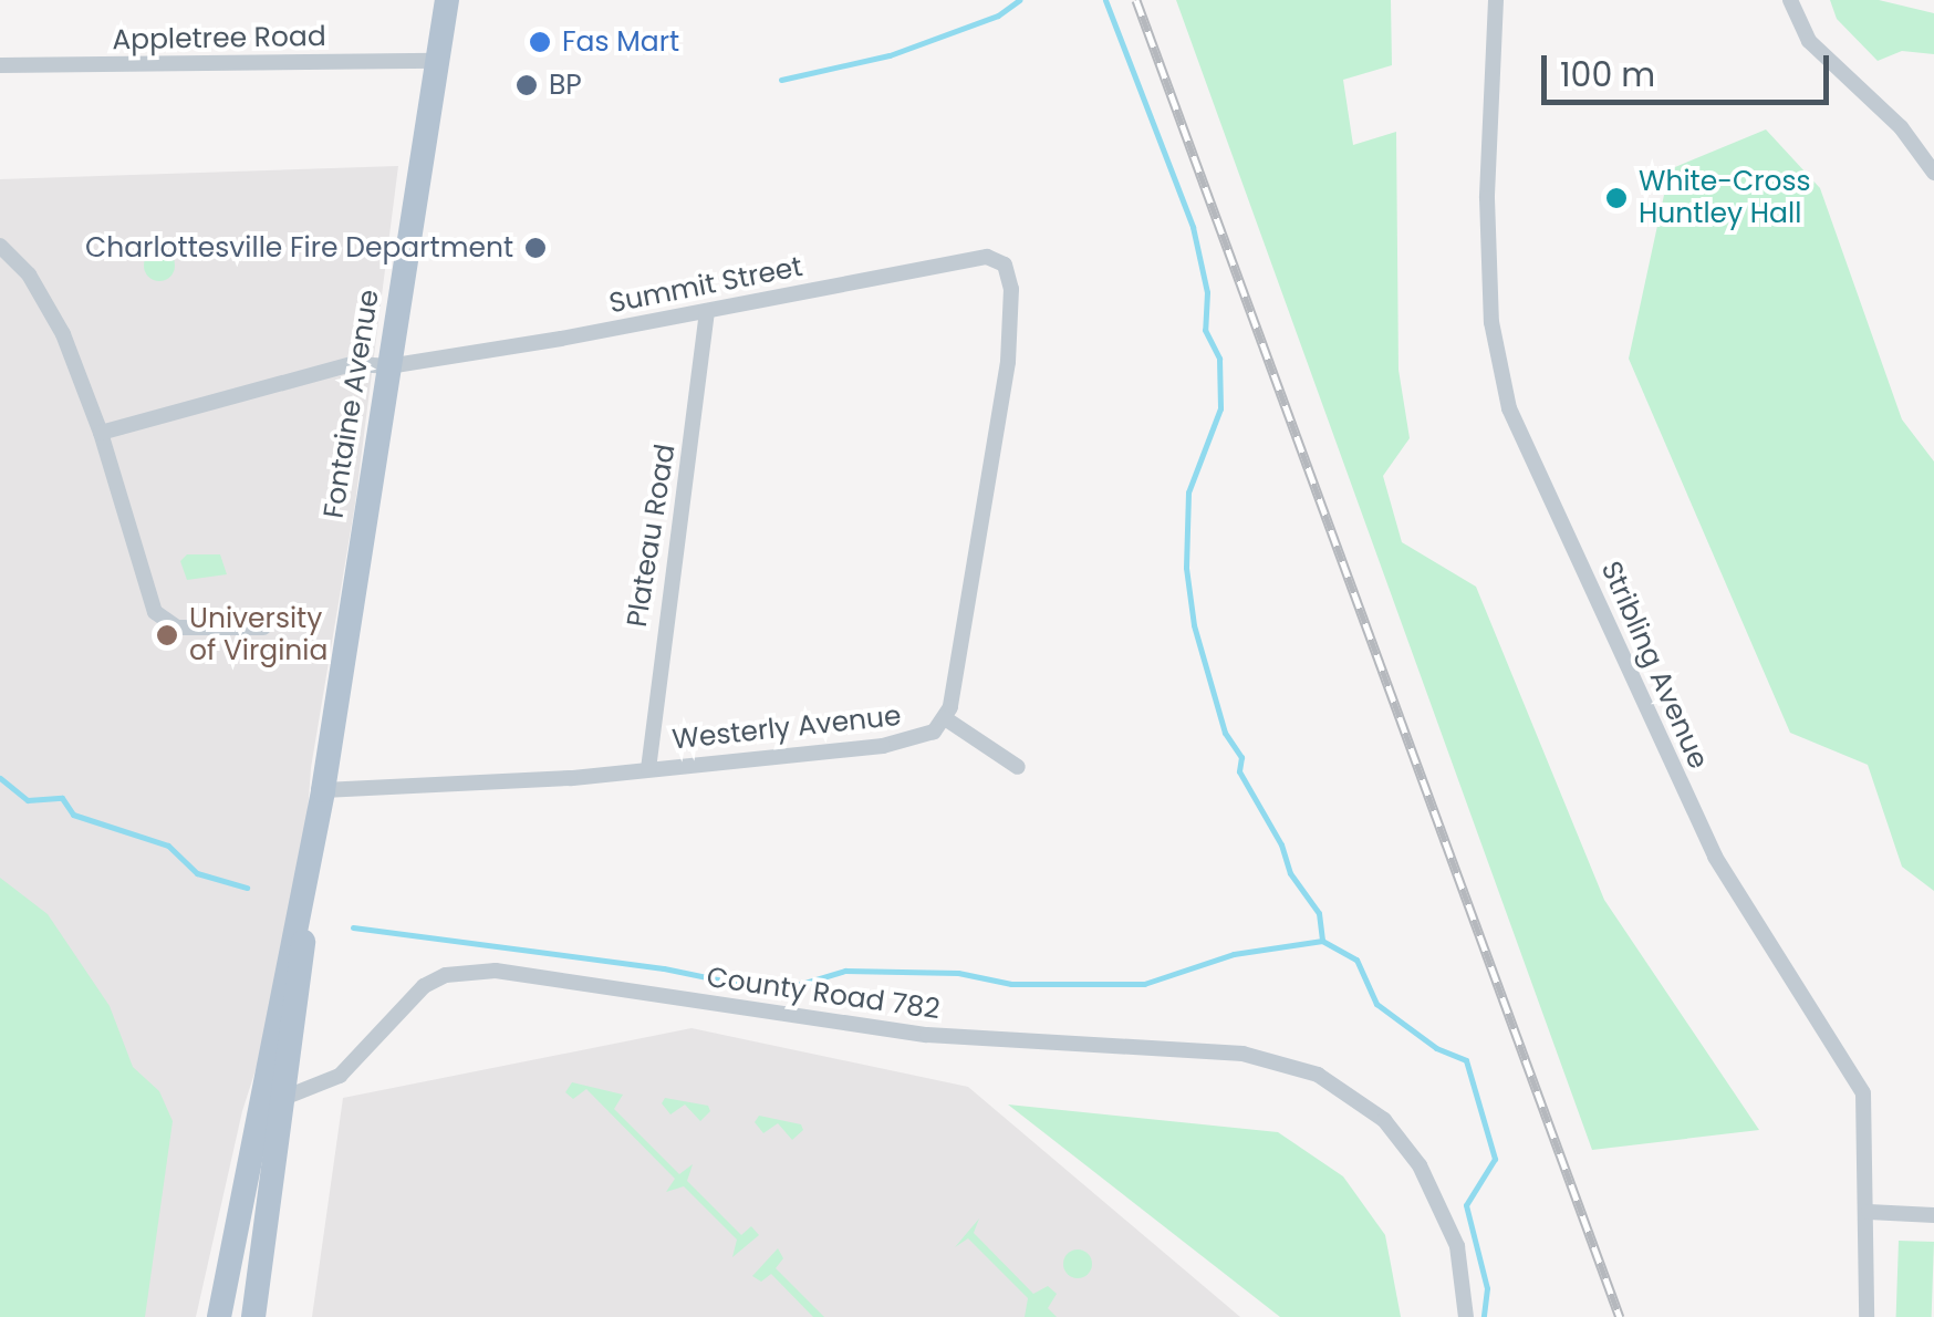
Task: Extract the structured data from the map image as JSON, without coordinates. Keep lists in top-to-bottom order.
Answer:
{
  "streets": {
    "main road": ["Fontaine Avenue"],
    "street": [
      "Appletree Road",
      "Summit Street",
      "Plateau Road",
      "Stribling Avenue",
      "Westerly Avenue",
      "County Road 782"
    ]
  },
  "crossings": [
    ["Appletree Road", "Fontaine Avenue"],
    ["Summit Street", "Fontaine Avenue"],
    ["Summit Street", "Plateau Road"],
    ["Summit Street", "Westerly Avenue"],
    ["Fontaine Avenue", "Westerly Avenue"],
    ["Fontaine Avenue", "County Road 782"],
    ["Plateau Road", "Westerly Avenue"]
  ],
  "places": [
    "Fas Mart",
    "BP",
    "White-Cross Huntley Hall",
    "Charlottesville Fire Department",
    "University of Virginia"
  ],
  "scale_bar": "100 m"
}
